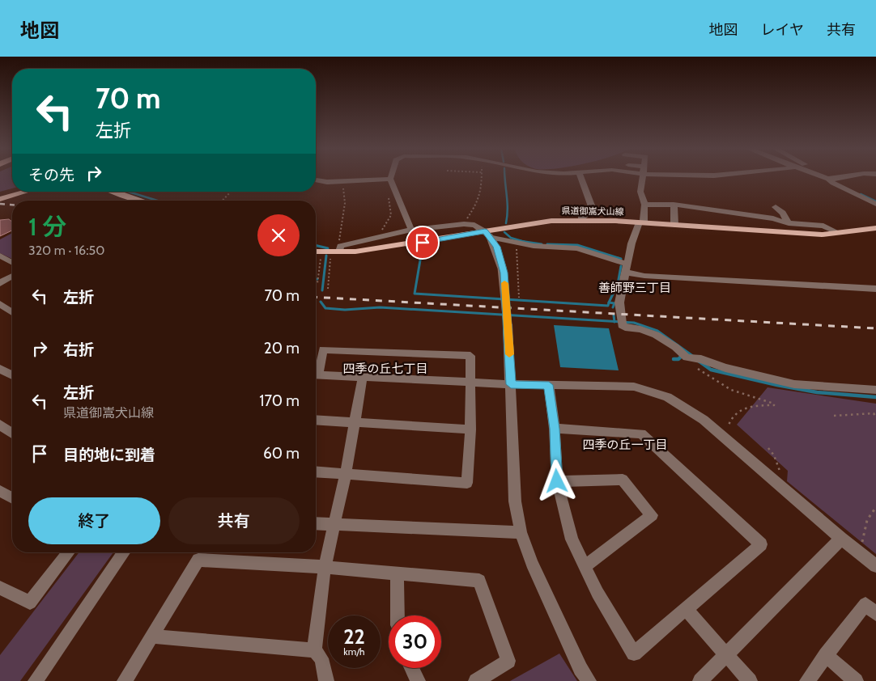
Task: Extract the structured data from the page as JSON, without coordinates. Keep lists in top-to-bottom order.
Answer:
{
  "streets": {
    "main road": ["県道御嵩犬山線"]
  },
  "districts": ["善師野三丁目", "四季の丘七丁目", "四季の丘一丁目"],
  "page": {
    "header": "地図",
    "nav": ["地図", "レイヤ", "共有"],
    "turn": ["70 m", "左折"],
    "then": "その先",
    "heading": ["1 分", "320 m · 16:50"],
    "list": [
      {
        "name": "左折",
        "value": "70 m"
      },
      {
        "name": "右折",
        "value": "20 m"
      },
      {
        "name": "左折",
        "note": "県道御嵩犬山線",
        "value": "170 m"
      },
      {
        "name": "目的地に到着",
        "value": "60 m"
      }
    ],
    "buttons": ["終了", "共有"],
    "speed": "22 km/h",
    "limit": "30"
  }
}
